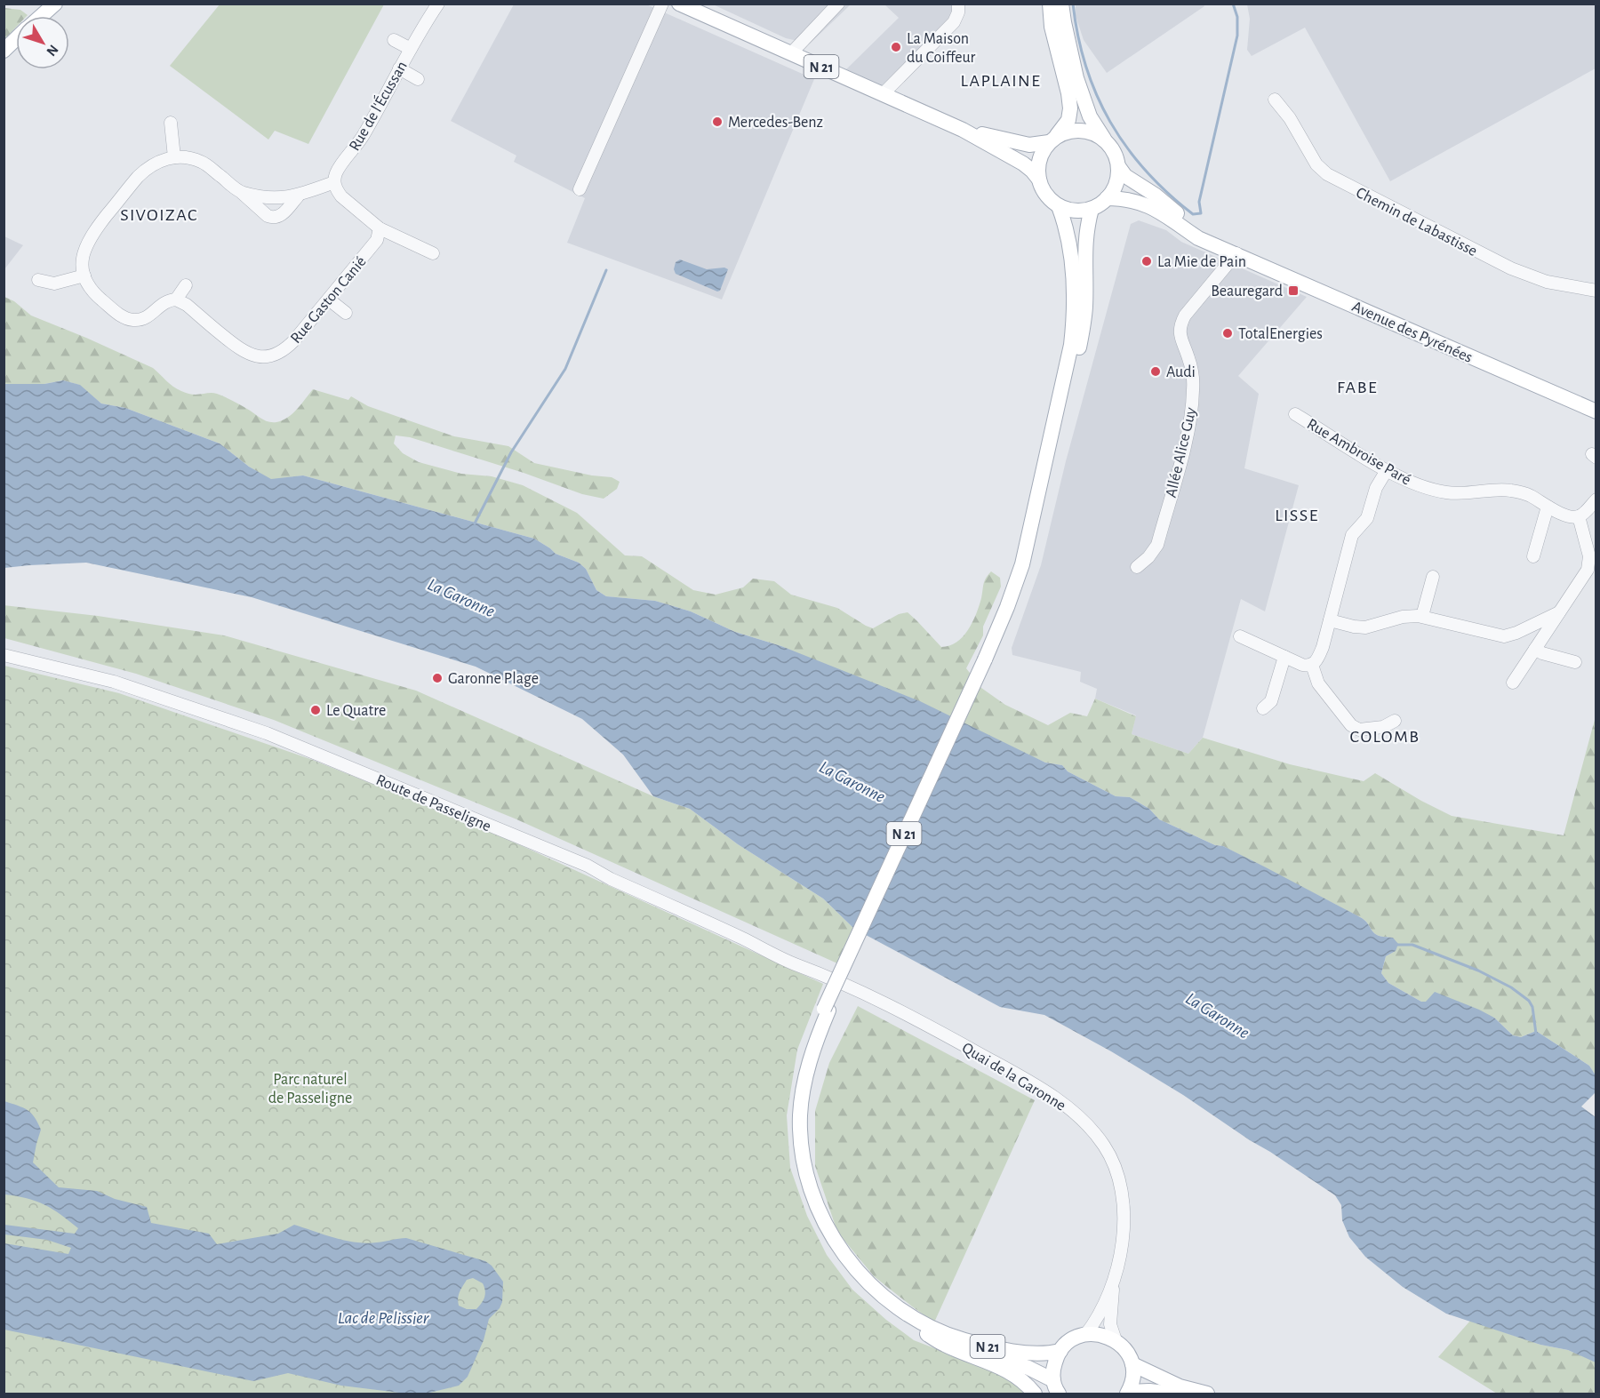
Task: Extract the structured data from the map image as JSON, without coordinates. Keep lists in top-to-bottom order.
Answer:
{
  "streets": {
    "main road": ["N 21", "Avenue des Pyrénées"],
    "street": [
      "Rue de l'Écussan",
      "Chemin de Labastisse",
      "Rue Gaston Canié",
      "Rue Ambroise Paré",
      "Allée Alice Guy",
      "Route de Passeligne",
      "Quai de la Garonne"
    ]
  },
  "crossings": [
    ["N 21", "Avenue des Pyrénées"],
    ["Avenue des Pyrénées", "Allée Alice Guy"],
    ["Route de Passeligne", "Quai de la Garonne"]
  ],
  "districts": [
    "LAPLAINE",
    "SIVOIZAC",
    "FABE",
    "LISSE",
    "COLOMB"
  ],
  "water": ["La Garonne", "Lac de Pelissier"],
  "parks": ["Parc naturel de Passeligne"],
  "places": {
    "other": [
      "La Maison du Coiffeur",
      "Mercedes-Benz",
      "La Mie de Pain",
      "TotalEnergies",
      "Audi",
      "Garonne Plage",
      "Le Quatre"
    ],
    "transit": ["Beauregard"]
  },
  "north": "bottom right"
}
